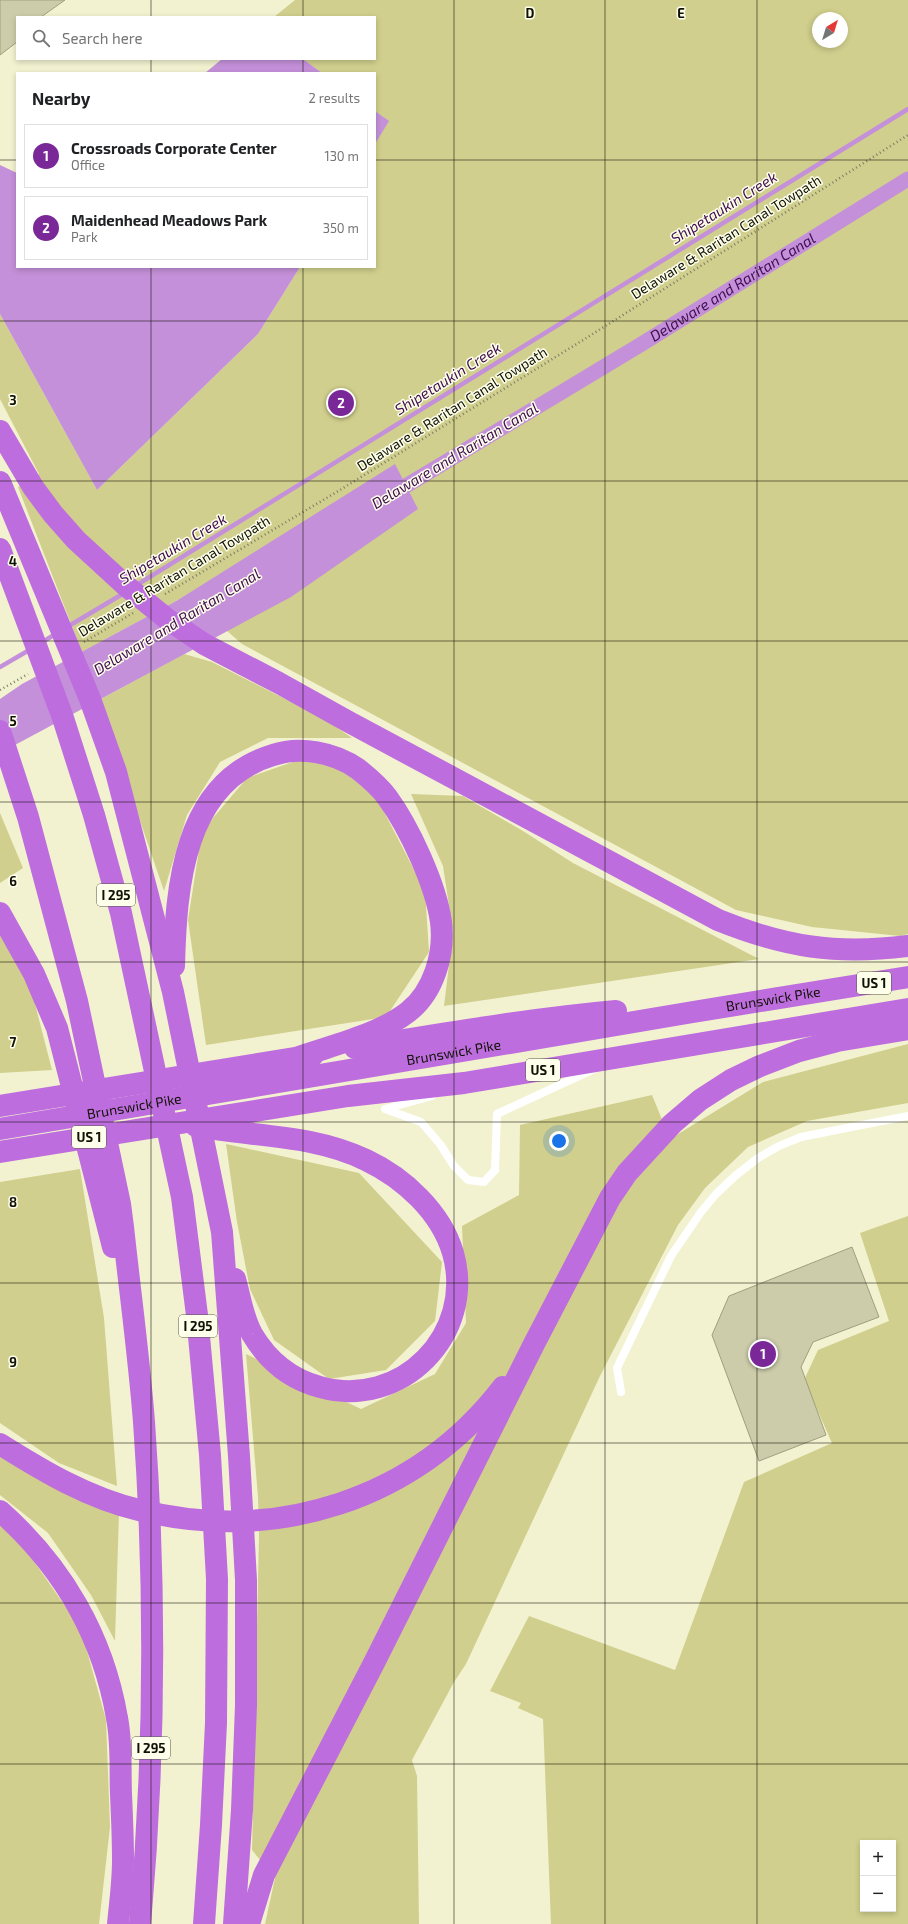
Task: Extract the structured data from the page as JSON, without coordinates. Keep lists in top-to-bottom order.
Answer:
{
  "streets": {
    "highway": ["I 295", "US 1", "Brunswick Pike"],
    "path": ["Delaware & Raritan Canal Towpath"]
  },
  "water": ["Shipetaukin Creek", "Delaware and Raritan Canal"],
  "north": "top right",
  "page": {
    "search": "Search here",
    "heading": ["Nearby", "2 results"],
    "list": [
      {
        "mark": "1",
        "name": "Crossroads Corporate Center",
        "note": "Office",
        "value": "130 m"
      },
      {
        "mark": "2",
        "name": "Maidenhead Meadows Park",
        "note": "Park",
        "value": "350 m"
      }
    ],
    "pins": ["2", "1"],
    "map_buttons": ["+", "−"]
  },
  "grid": {
    "columns": ["D", "E"],
    "rows": [
      "3",
      "4",
      "5",
      "6",
      "7",
      "8",
      "9"
    ]
  }
}
